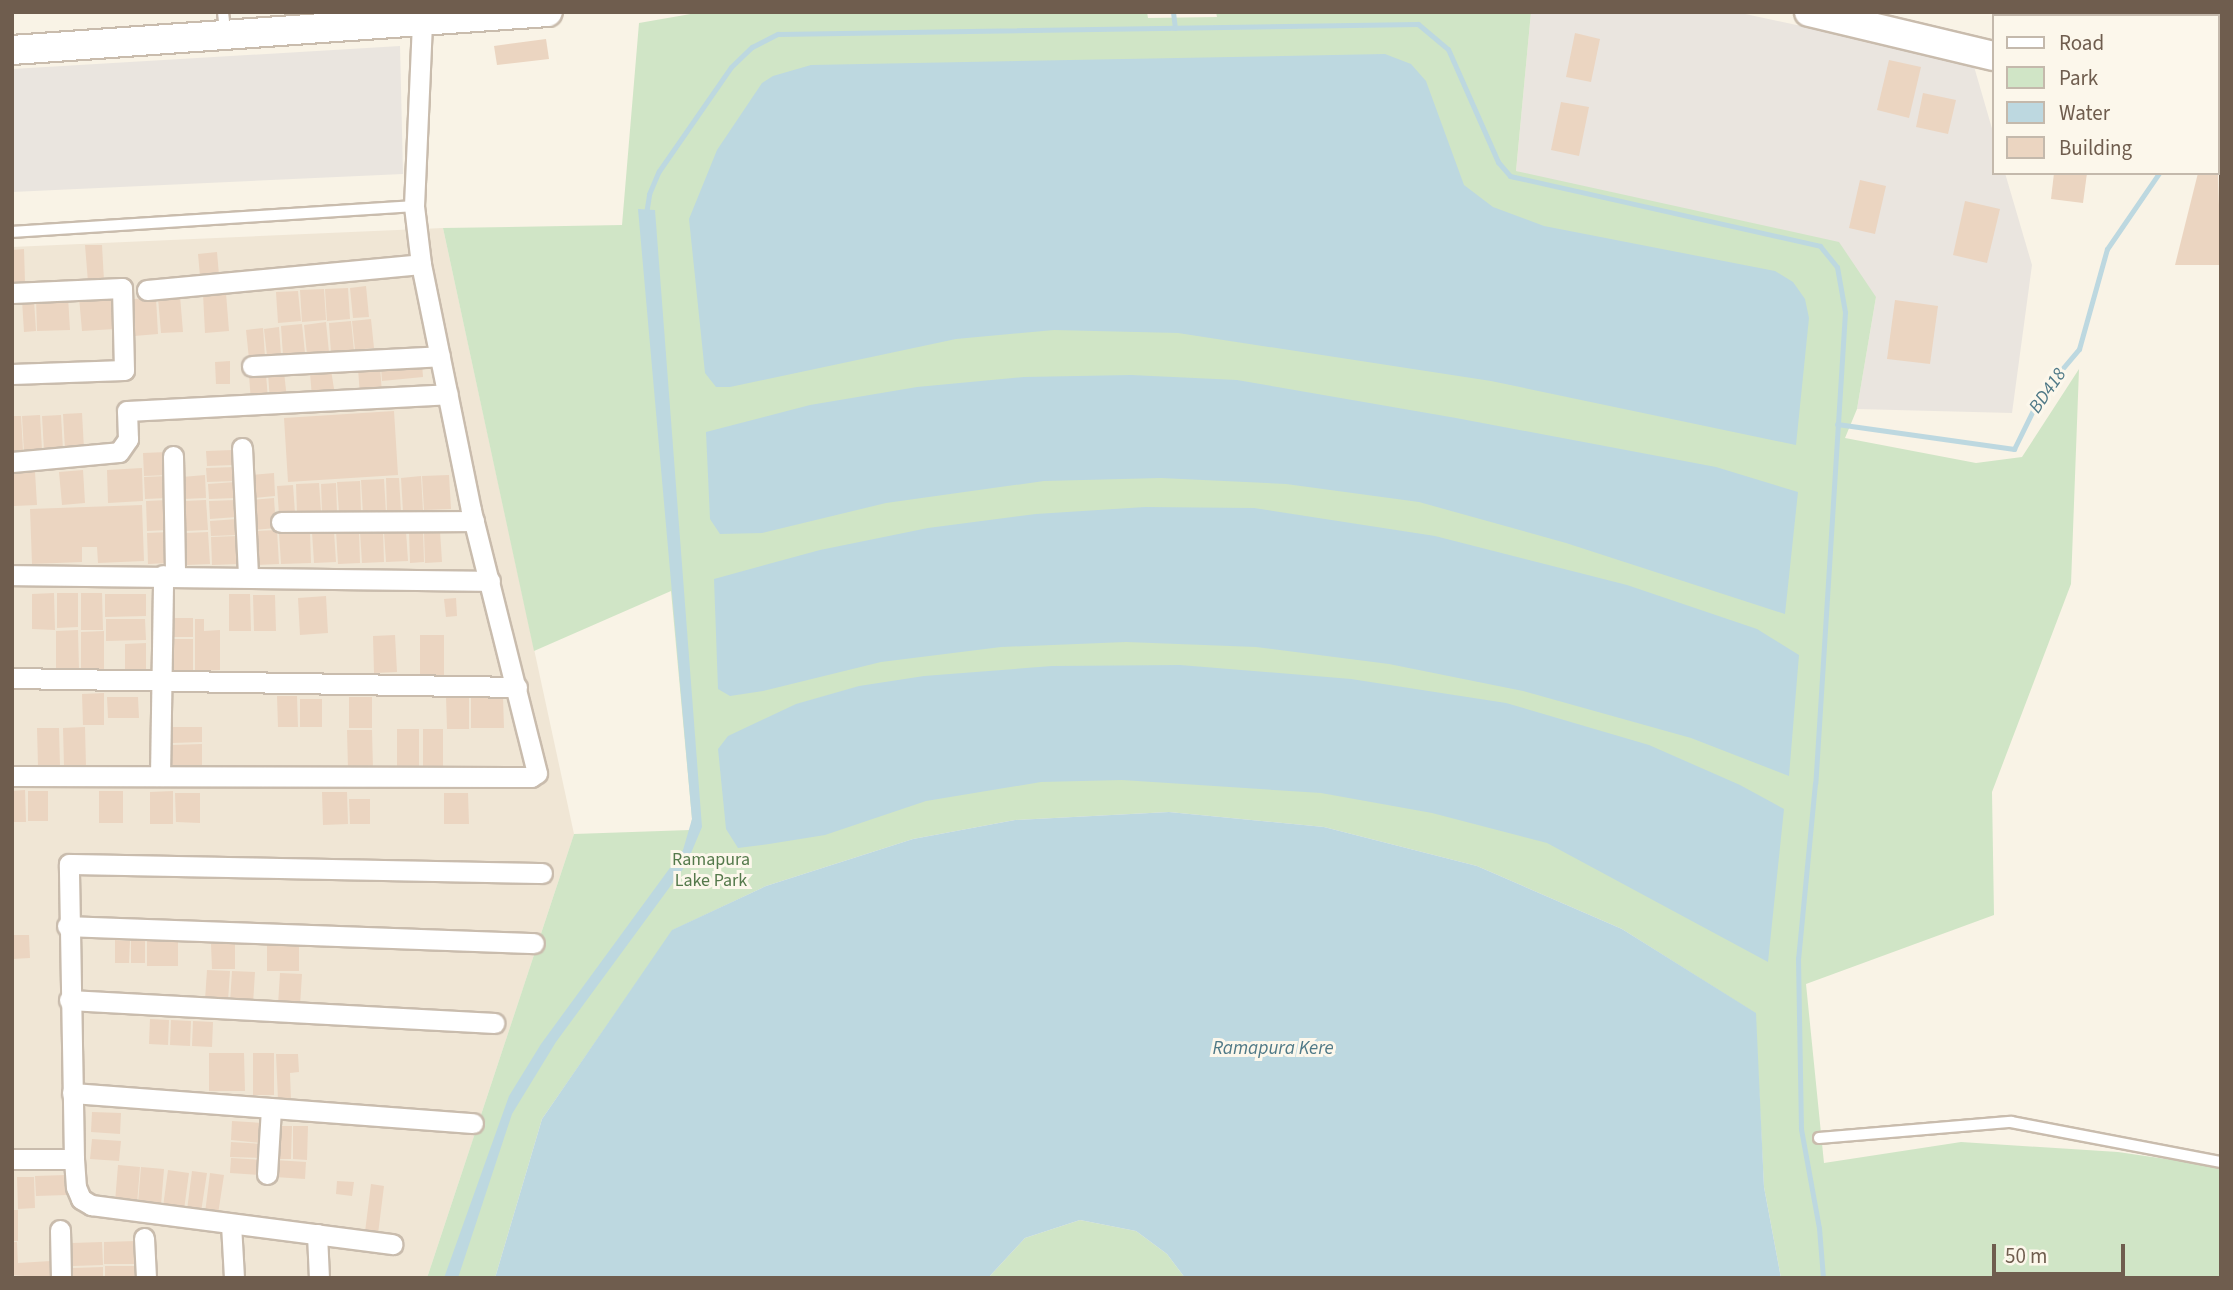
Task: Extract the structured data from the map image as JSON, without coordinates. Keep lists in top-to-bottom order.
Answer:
{
  "water": ["BD418", "Ramapura Kere"],
  "parks": ["Ramapura Lake Park"],
  "legend": [
    "Road",
    "Park",
    "Water",
    "Building"
  ],
  "scale_bar": "50 m"
}
